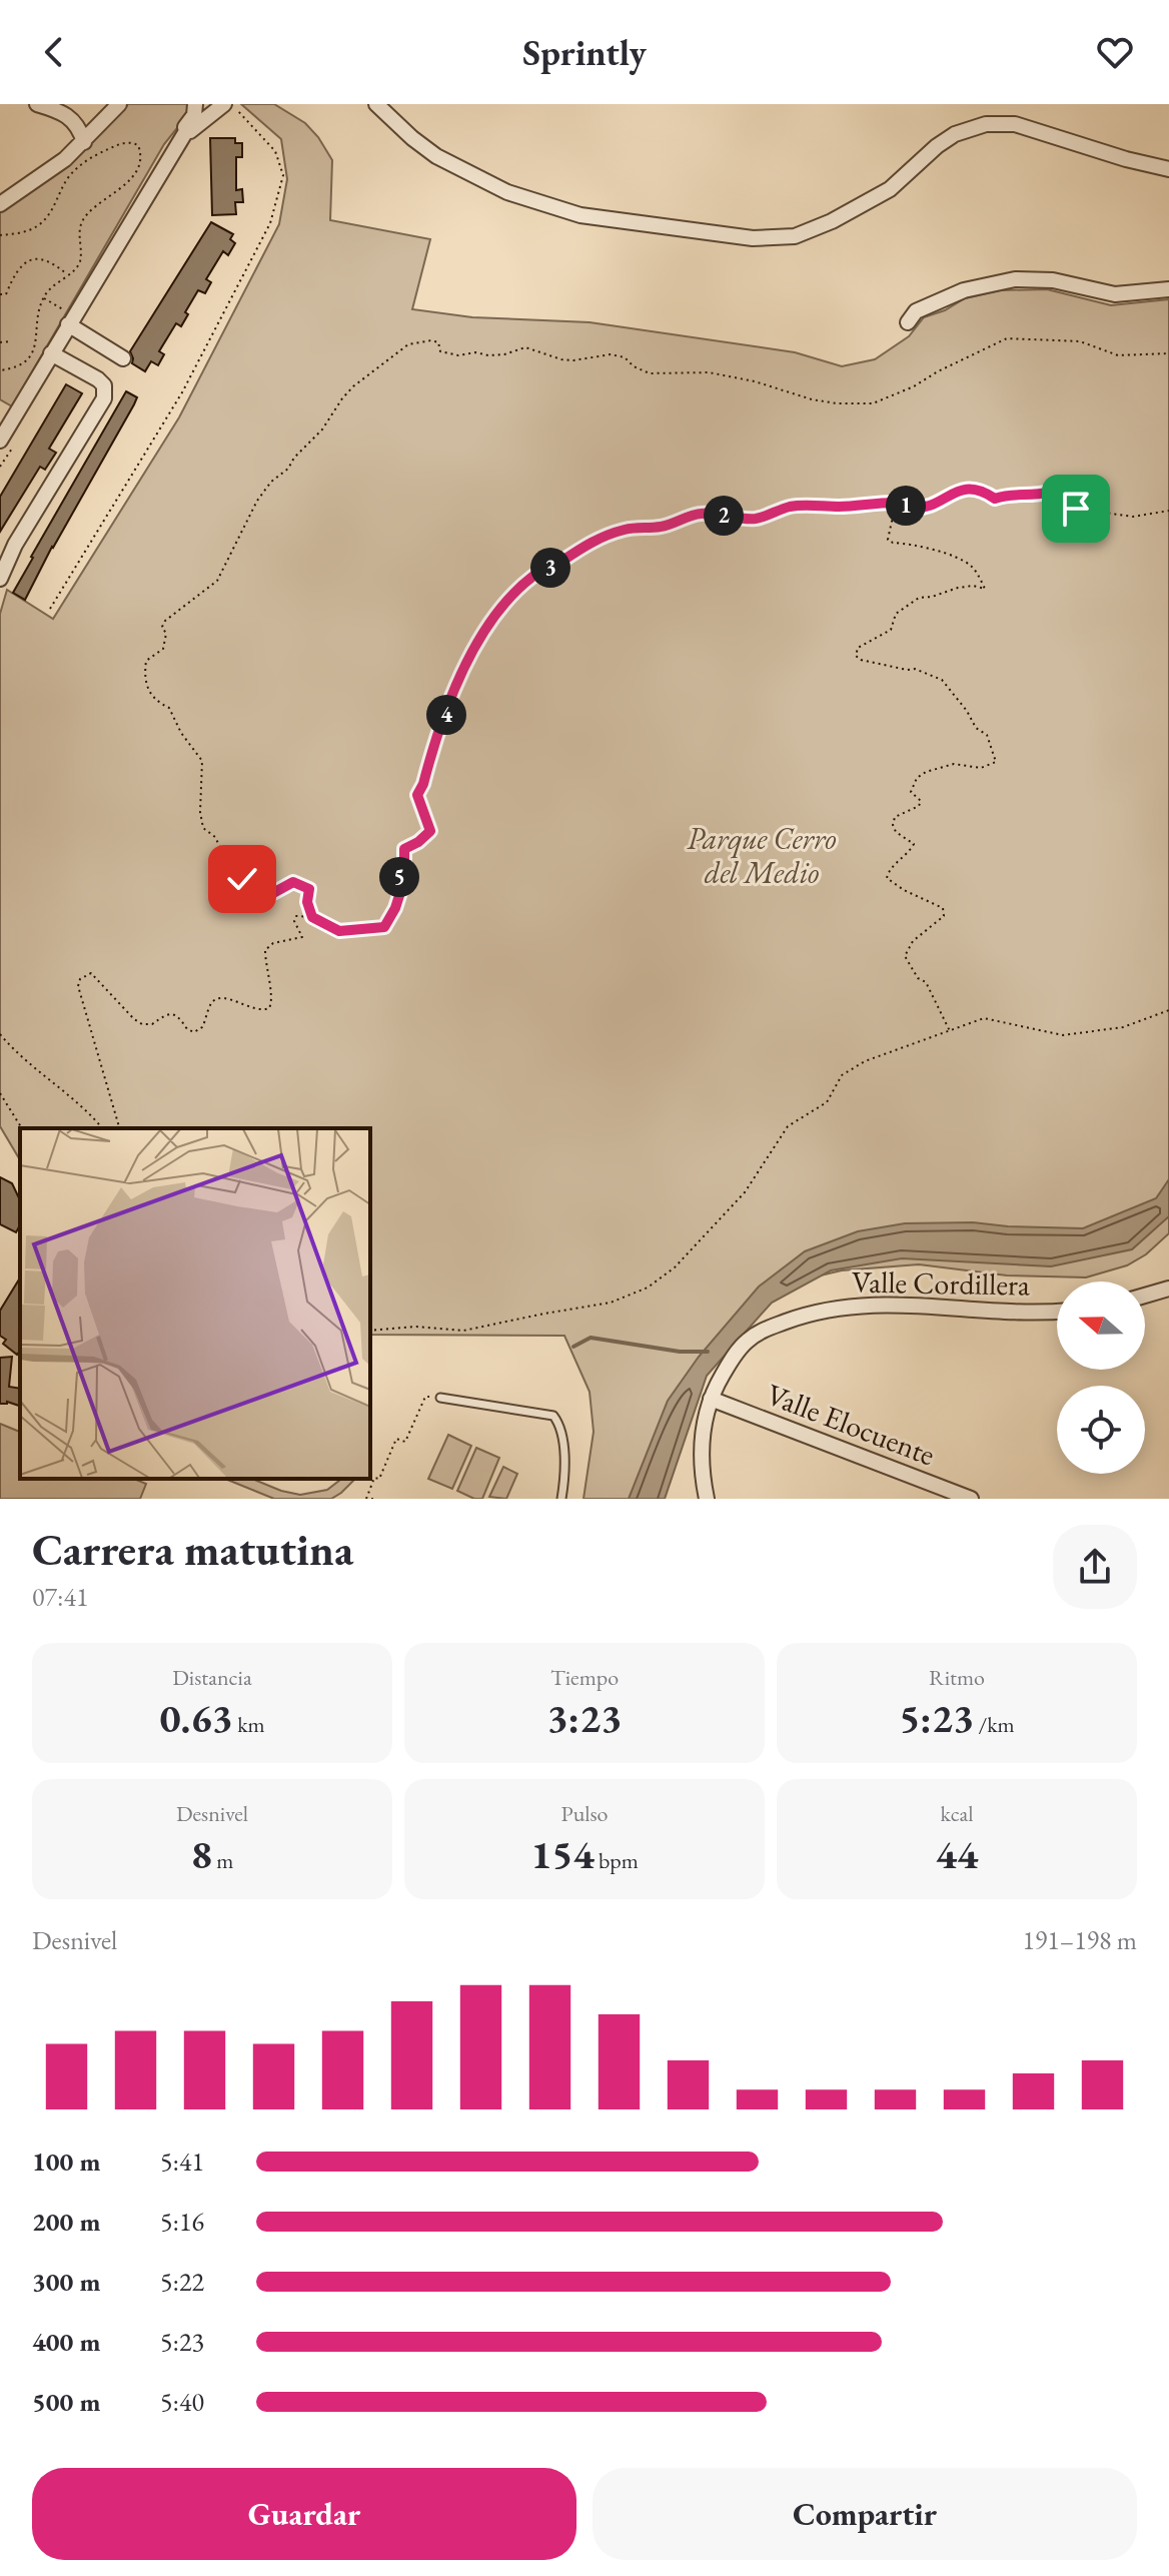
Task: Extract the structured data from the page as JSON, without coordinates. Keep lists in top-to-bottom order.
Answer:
{
  "streets": {
    "street": ["Valle Cordillera", "Valle Elocuente"]
  },
  "crossings": [
    ["Valle Cordillera", "Valle Elocuente"]
  ],
  "parks": ["Parque Cerro del Medio"],
  "north": "left",
  "page": {
    "header": "Sprintly",
    "pins": [
      "1",
      "2",
      "3",
      "4",
      "5"
    ],
    "heading": ["Carrera matutina", "07:41"],
    "stats": [
      ["Distancia", "0.63 km"],
      ["Tiempo", "3:23"],
      ["Ritmo", "5:23 /km"],
      ["Desnivel", "8 m"],
      ["Pulso", "154 bpm"],
      ["kcal", "44"]
    ],
    "chart": ["Desnivel", "191–198 m"],
    "list": [
      {
        "name": "100 m",
        "note": "5:41"
      },
      {
        "name": "200 m",
        "note": "5:16"
      },
      {
        "name": "300 m",
        "note": "5:22"
      },
      {
        "name": "400 m",
        "note": "5:23"
      },
      {
        "name": "500 m",
        "note": "5:40"
      }
    ],
    "buttons": ["Guardar", "Compartir"]
  }
}
